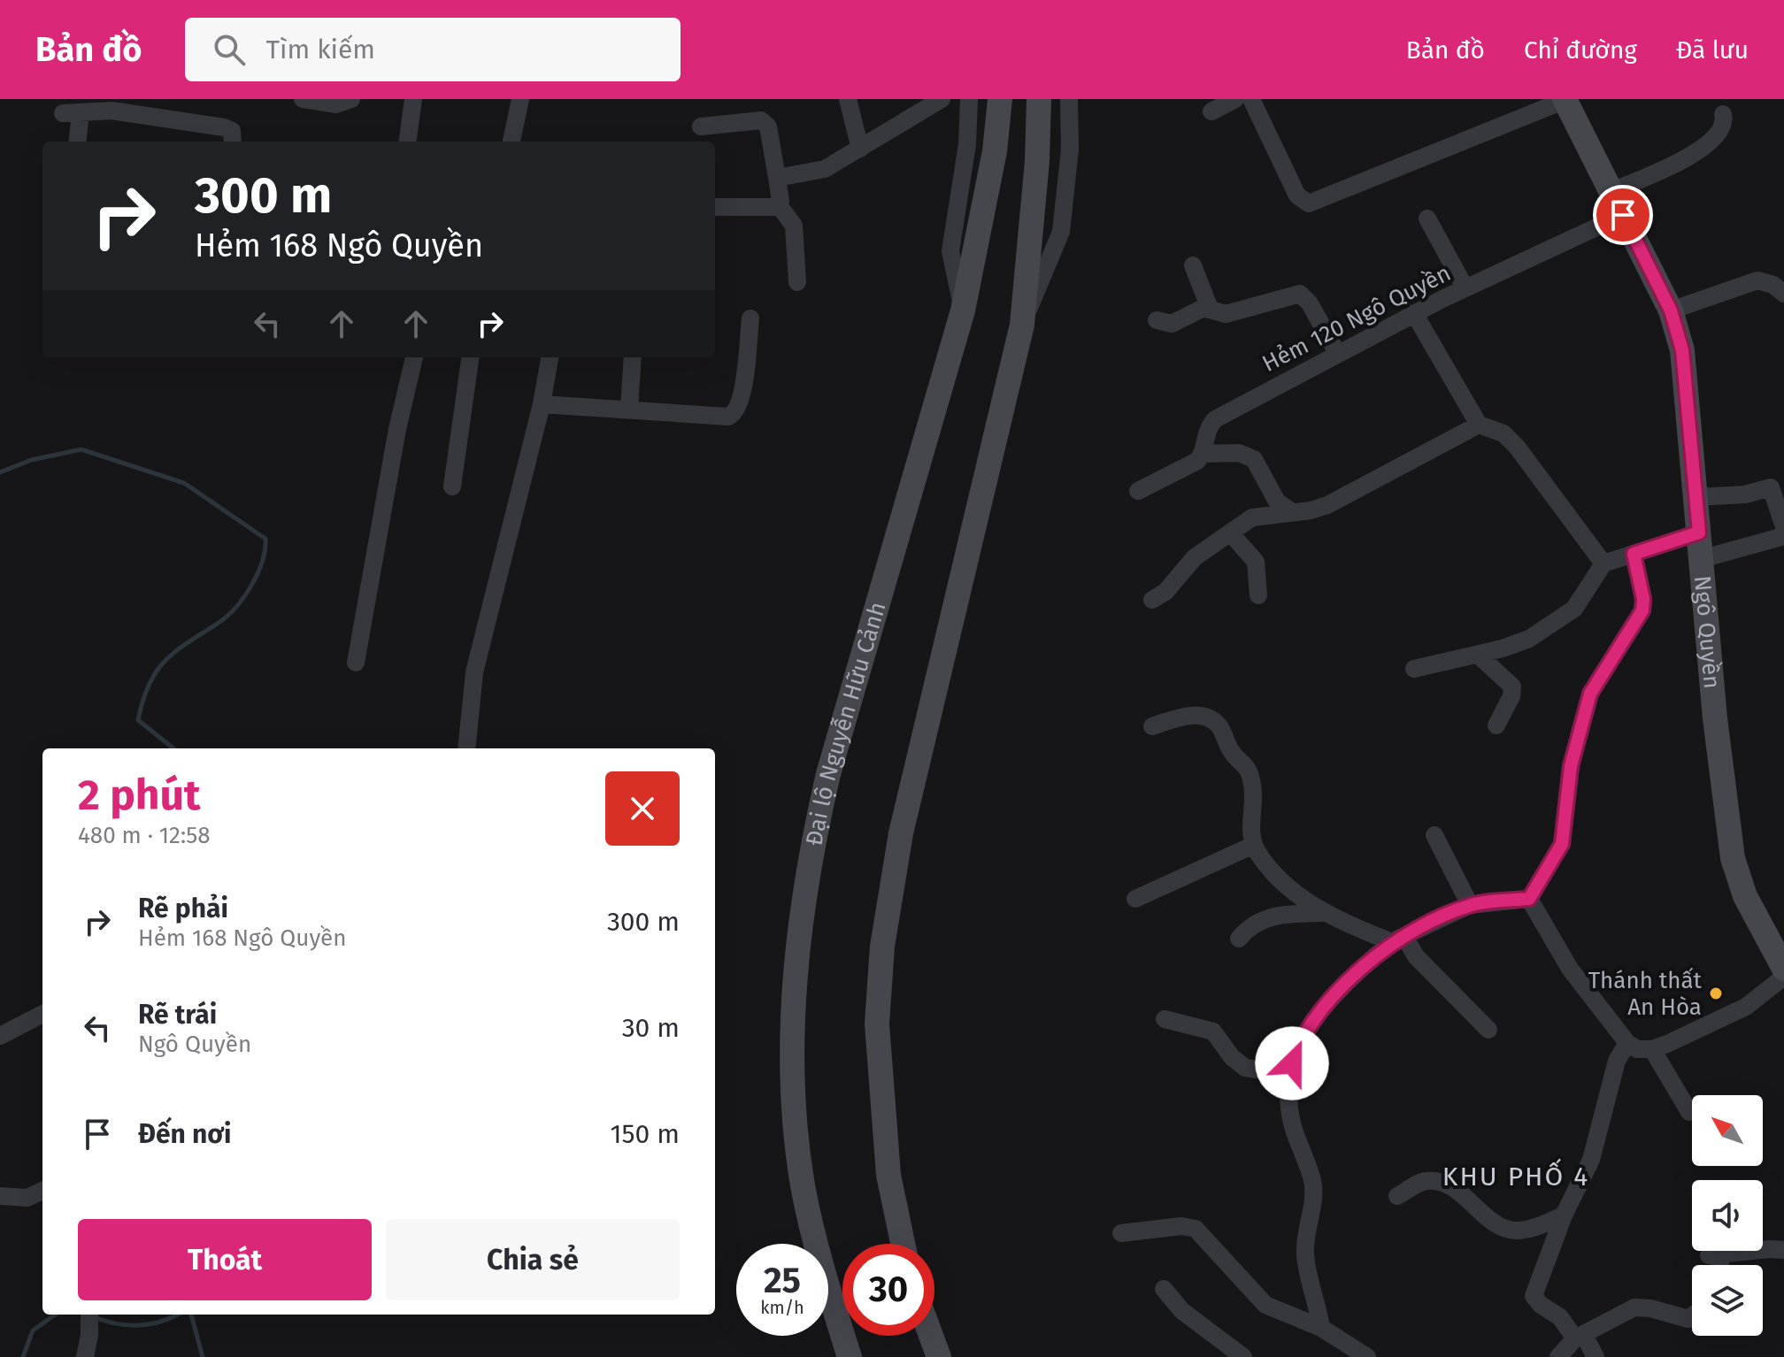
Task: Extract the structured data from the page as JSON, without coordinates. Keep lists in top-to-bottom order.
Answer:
{
  "streets": {
    "main road": ["Ngô Quyền", "Đại lộ Nguyễn Hữu Cảnh"],
    "street": ["Hẻm 120 Ngô Quyền"]
  },
  "crossings": [
    ["Hẻm 120 Ngô Quyền", "Ngô Quyền"]
  ],
  "districts": ["KHU PHỐ 4"],
  "places": ["Thánh thất An Hòa"],
  "north": "top left",
  "page": {
    "header": "Bản đồ",
    "search": "Tìm kiếm",
    "nav": ["Bản đồ", "Chỉ đường", "Đã lưu"],
    "turn": ["300 m", "Hẻm 168 Ngô Quyền"],
    "heading": ["2 phút", "480 m · 12:58"],
    "list": [
      {
        "name": "Rẽ phải",
        "note": "Hẻm 168 Ngô Quyền",
        "value": "300 m"
      },
      {
        "name": "Rẽ trái",
        "note": "Ngô Quyền",
        "value": "30 m"
      },
      {
        "name": "Đến nơi",
        "value": "150 m"
      }
    ],
    "buttons": ["Thoát", "Chia sẻ"],
    "speed": "25 km/h",
    "limit": "30"
  }
}
